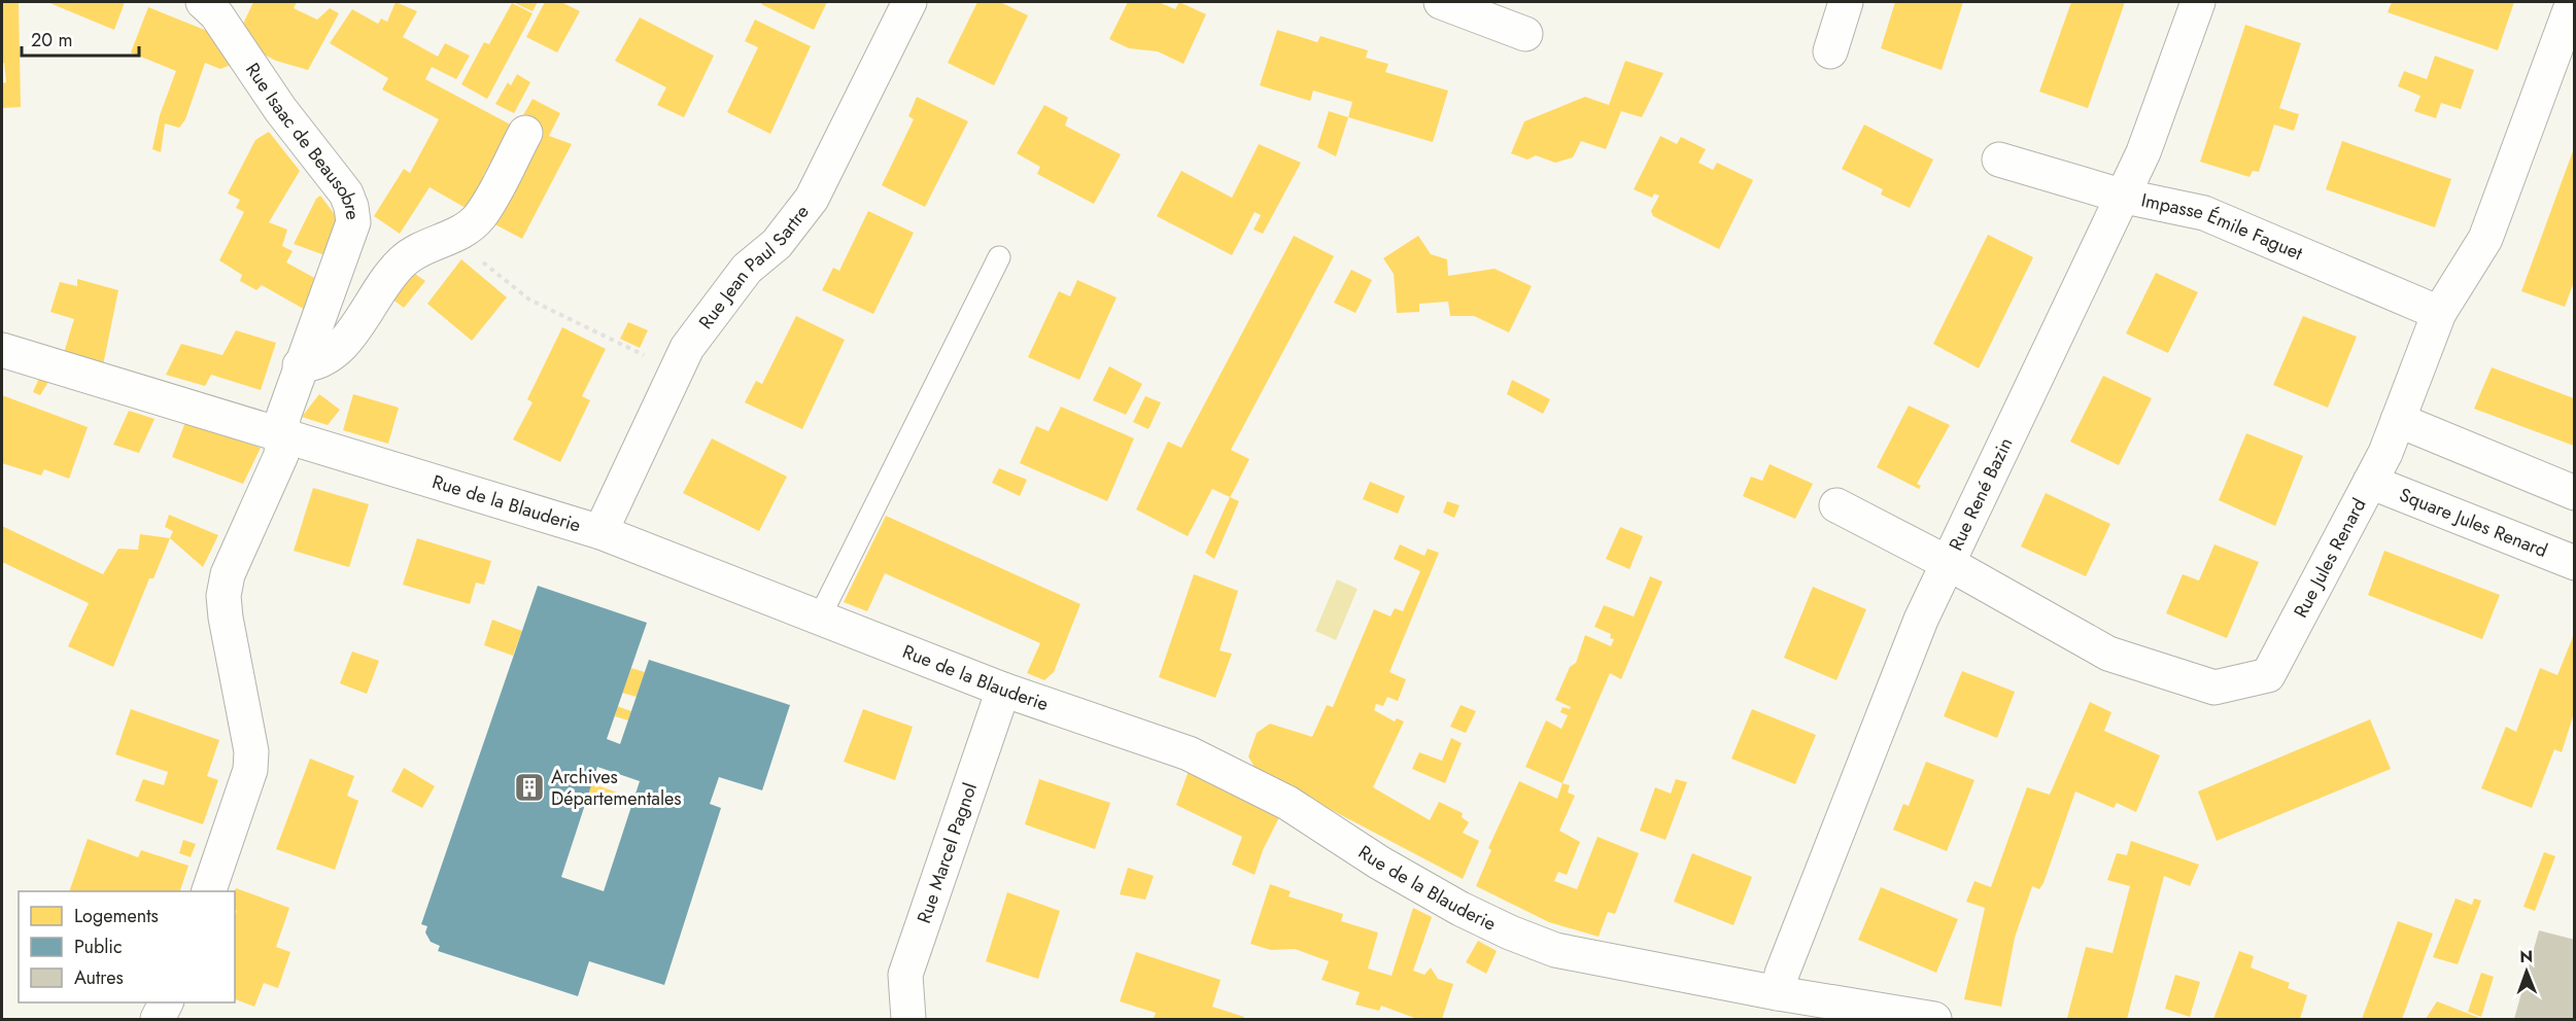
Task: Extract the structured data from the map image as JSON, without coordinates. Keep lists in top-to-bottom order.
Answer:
{
  "streets": {
    "street": [
      "Rue Isaac de Beausobre",
      "Impasse Émile Faguet",
      "Rue Jean Paul Sartre",
      "Rue René Bazin",
      "Rue de la Blauderie",
      "Square Jules Renard",
      "Rue Jules Renard",
      "Rue Marcel Pagnol"
    ]
  },
  "crossings": [
    ["Rue Isaac de Beausobre", "Rue de la Blauderie"],
    ["Impasse Émile Faguet", "Rue René Bazin"],
    ["Impasse Émile Faguet", "Rue Jules Renard"],
    ["Rue Jean Paul Sartre", "Rue de la Blauderie"],
    ["Rue René Bazin", "Rue de la Blauderie"],
    ["Rue René Bazin", "Rue Jules Renard"],
    ["Rue de la Blauderie", "Rue Marcel Pagnol"],
    ["Square Jules Renard", "Rue Jules Renard"]
  ],
  "places": {
    "building": ["Archives Départementales"]
  },
  "legend": ["Logements", "Public", "Autres"],
  "scale_bar": "20 m",
  "north": "top"
}
